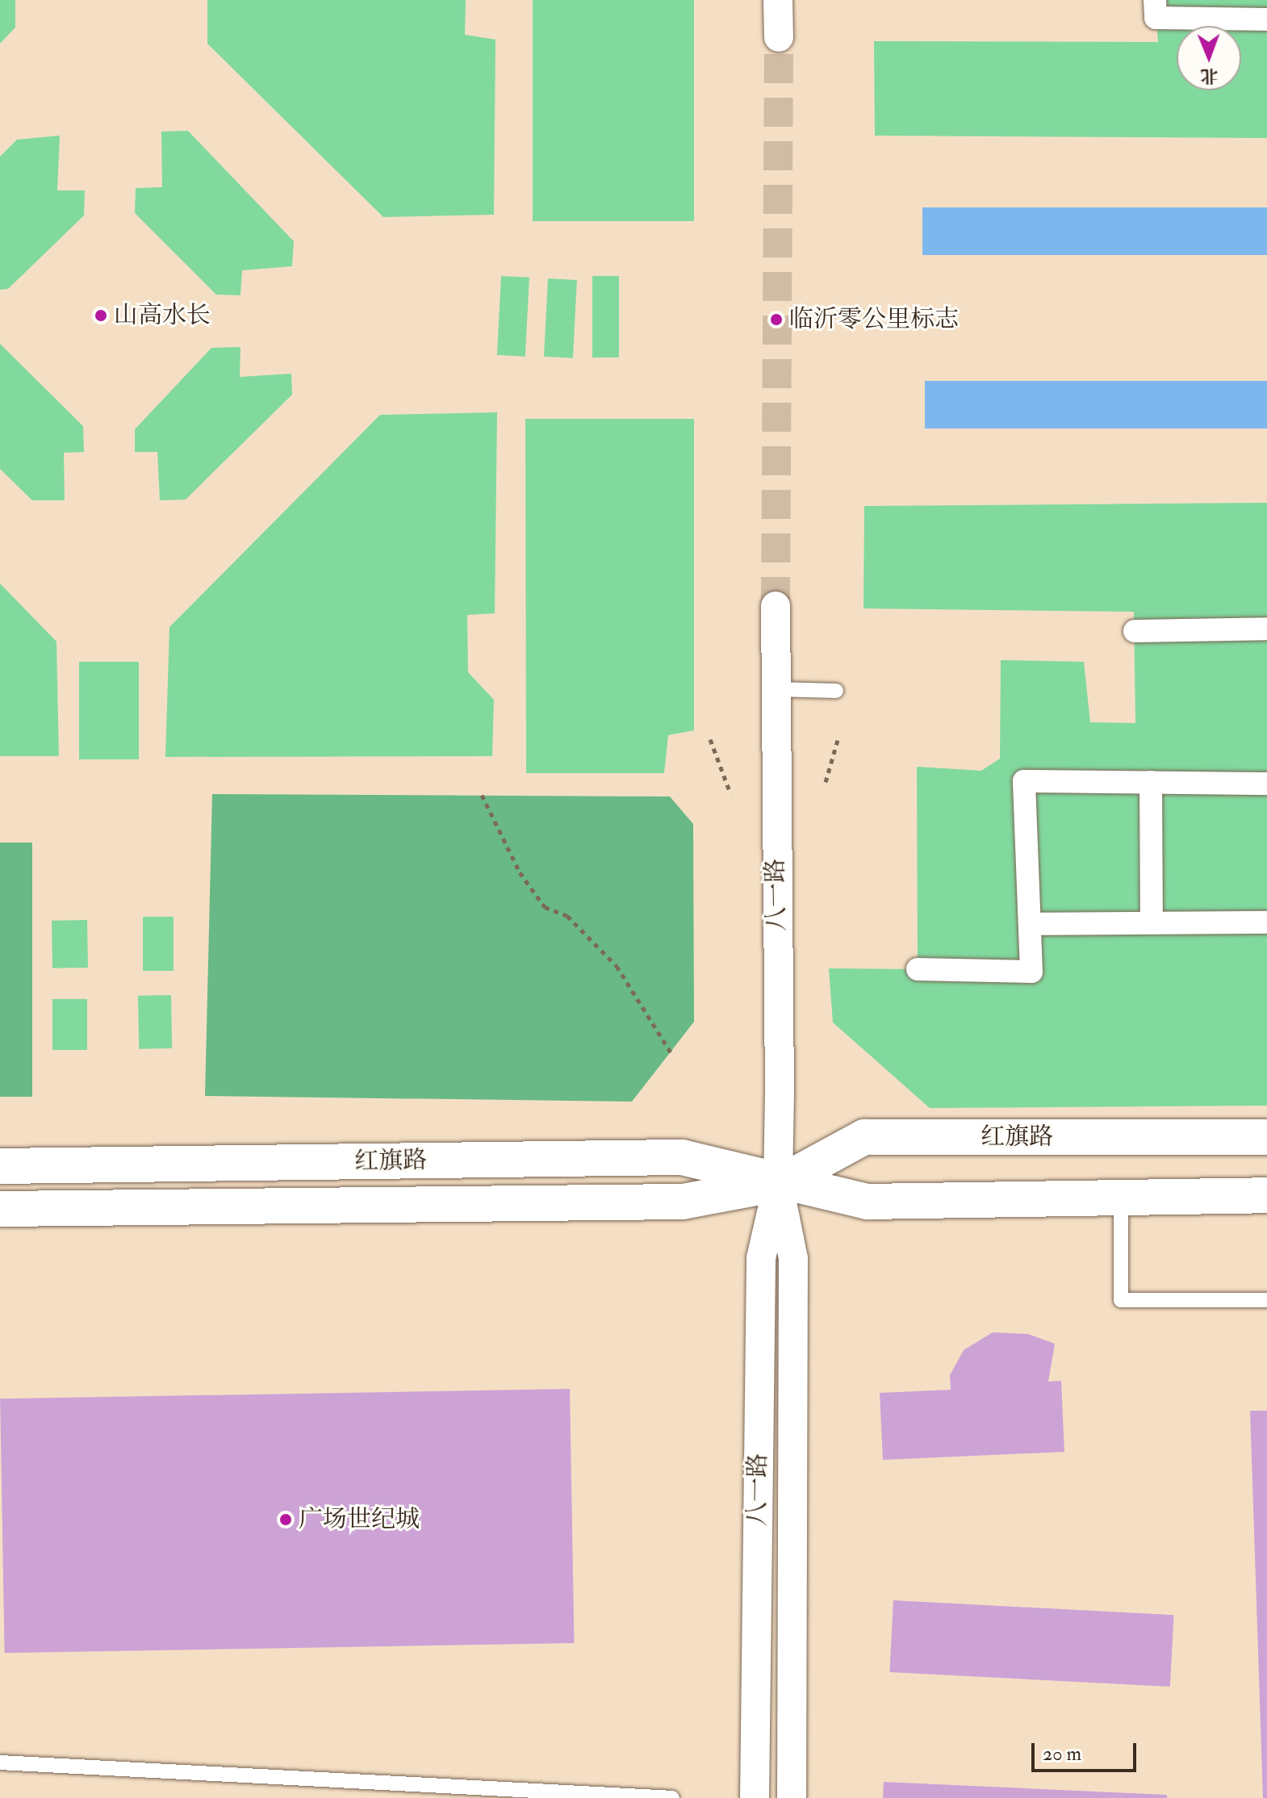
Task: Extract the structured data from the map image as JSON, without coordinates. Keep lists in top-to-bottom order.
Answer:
{
  "streets": {
    "street": ["八一路", "红旗路"]
  },
  "crossings": [
    ["八一路", "红旗路"]
  ],
  "places": ["山高水长", "临沂零公里标志", "广场世纪城"],
  "scale_bar": "20 m",
  "north": "bottom"
}
